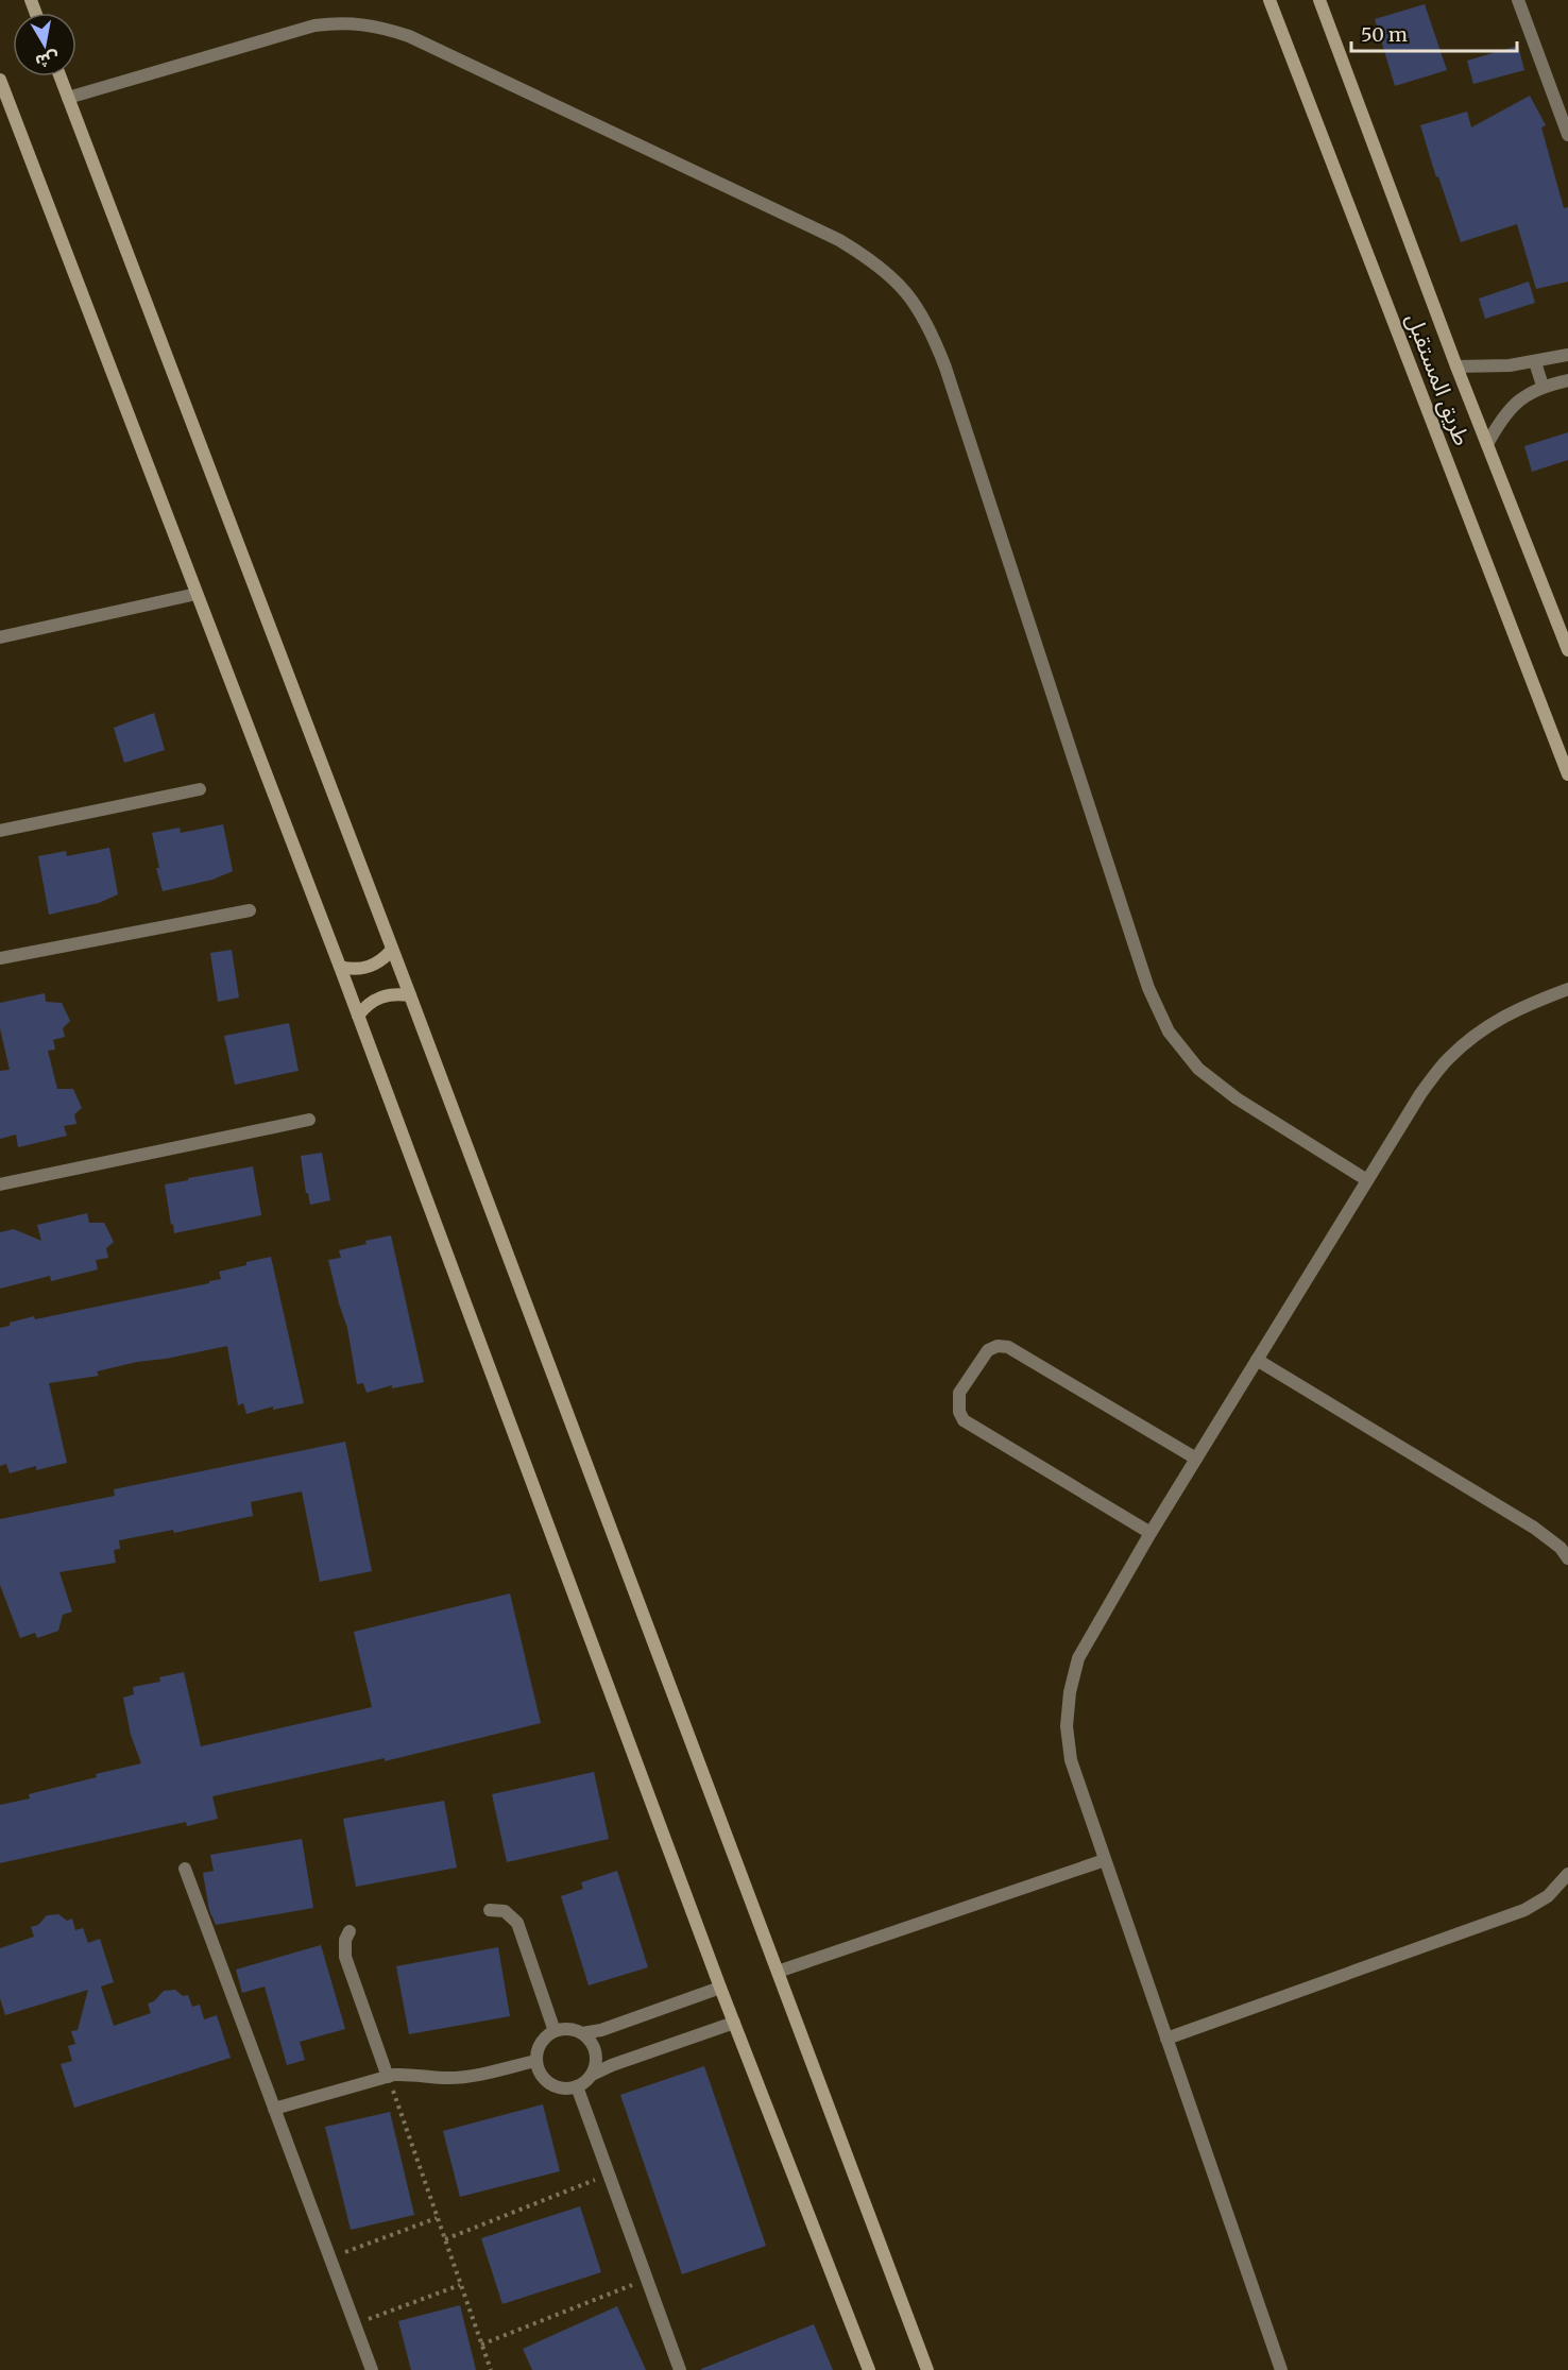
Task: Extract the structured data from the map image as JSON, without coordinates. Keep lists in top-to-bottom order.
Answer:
{
  "streets": {
    "street": ["طريق المستقبل"]
  },
  "scale_bar": "50 m",
  "north": "bottom"
}
